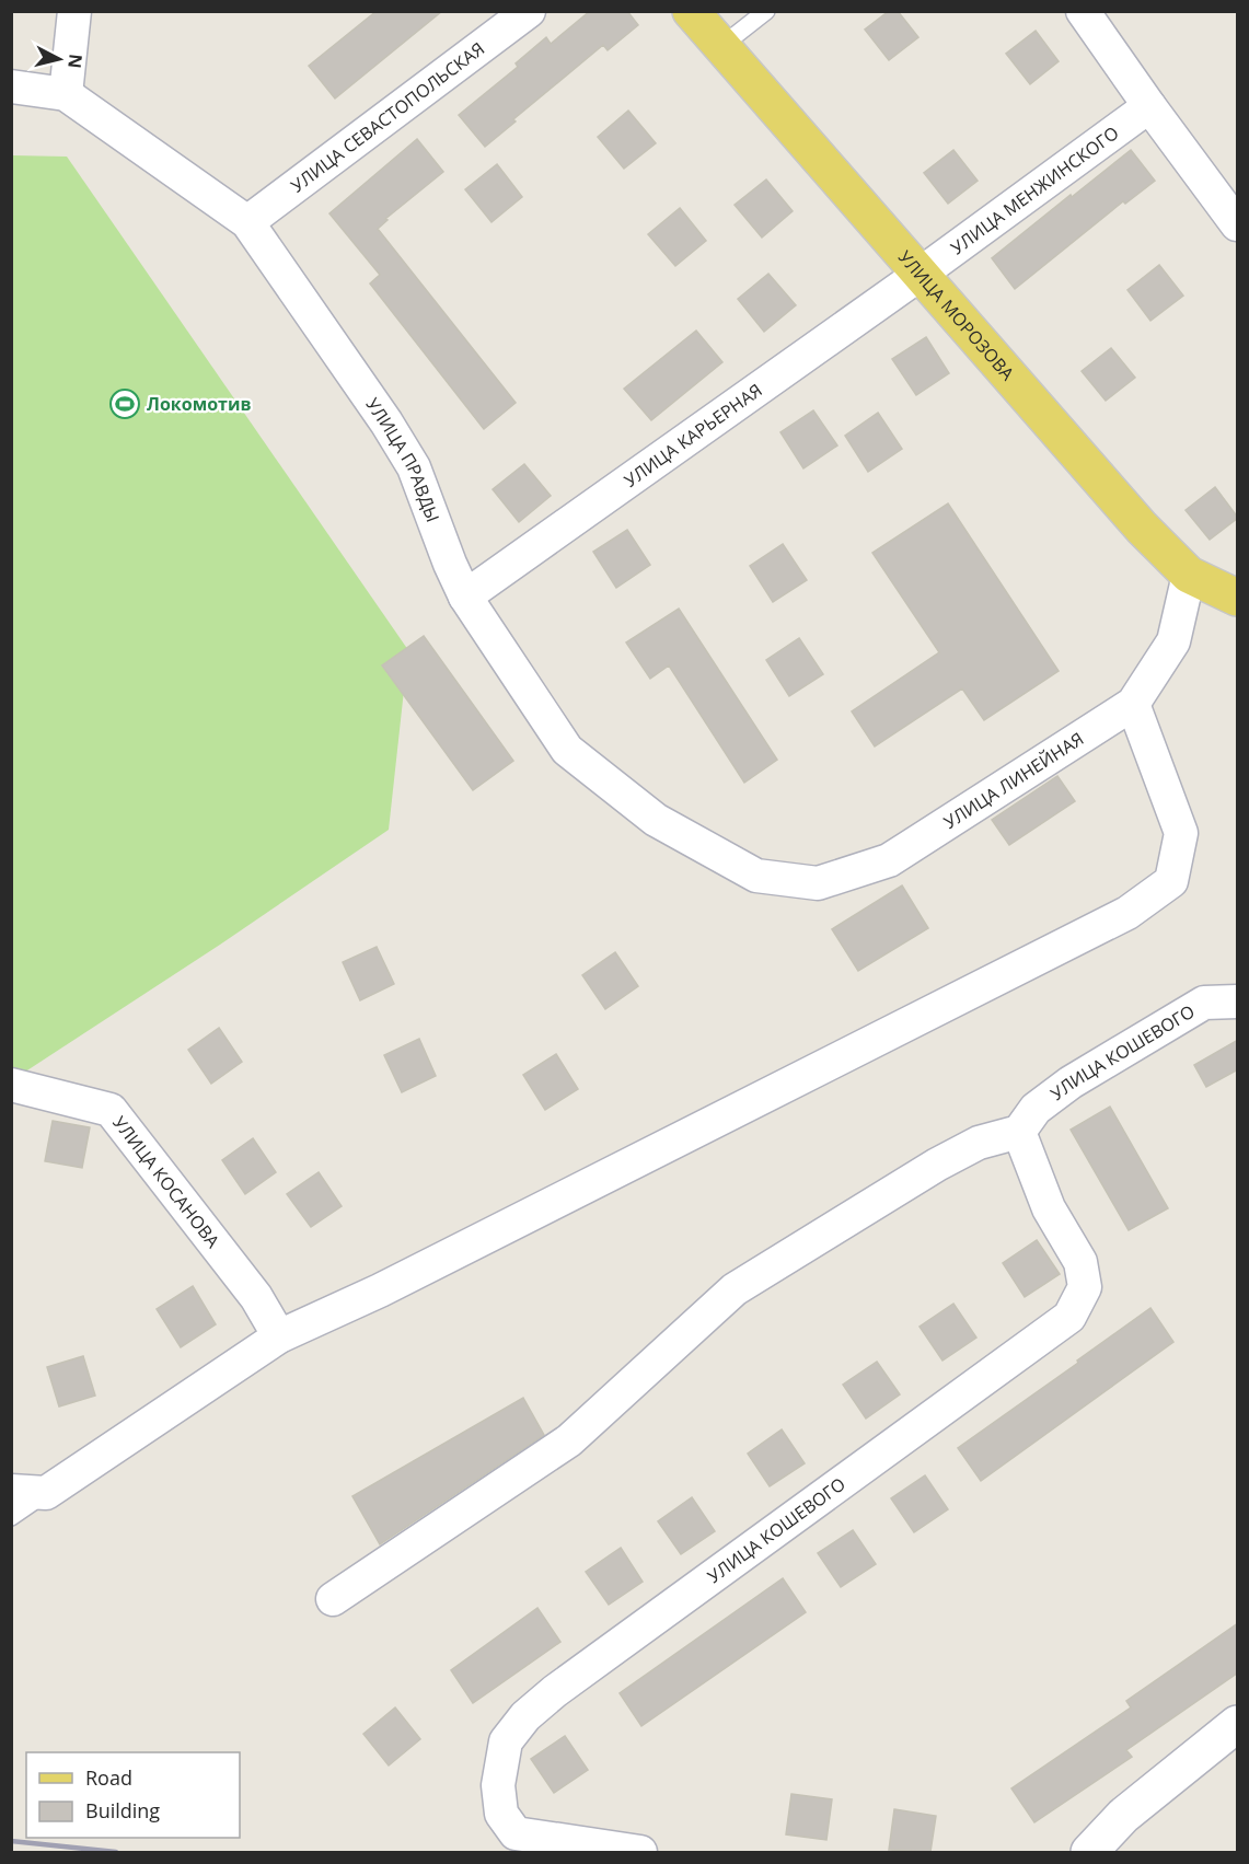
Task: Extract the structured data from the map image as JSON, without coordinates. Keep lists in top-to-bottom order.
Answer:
{
  "streets": {
    "main road": ["УЛИЦА МОРОЗОВА"],
    "street": [
      "УЛИЦА СЕВАСТОПОЛЬСКАЯ",
      "УЛИЦА МЕНЖИНСКОГО",
      "УЛИЦА КАРЬЕРНАЯ",
      "УЛИЦА ПРАВДЫ",
      "УЛИЦА ЛИНЕЙНАЯ",
      "УЛИЦА КОШЕВОГО",
      "УЛИЦА КОСАНОВА"
    ]
  },
  "crossings": [
    ["УЛИЦА СЕВАСТОПОЛЬСКАЯ", "УЛИЦА ПРАВДЫ"],
    ["УЛИЦА МЕНЖИНСКОГО", "УЛИЦА МОРОЗОВА"],
    ["УЛИЦА МЕНЖИНСКОГО", "УЛИЦА КАРЬЕРНАЯ"],
    ["УЛИЦА МОРОЗОВА", "УЛИЦА КАРЬЕРНАЯ"],
    ["УЛИЦА МОРОЗОВА", "УЛИЦА ЛИНЕЙНАЯ"],
    ["УЛИЦА КАРЬЕРНАЯ", "УЛИЦА ПРАВДЫ"],
    ["УЛИЦА ПРАВДЫ", "УЛИЦА ЛИНЕЙНАЯ"]
  ],
  "places": {
    "sports": ["Локомотив"]
  },
  "legend": ["Road", "Building"],
  "north": "right"
}
